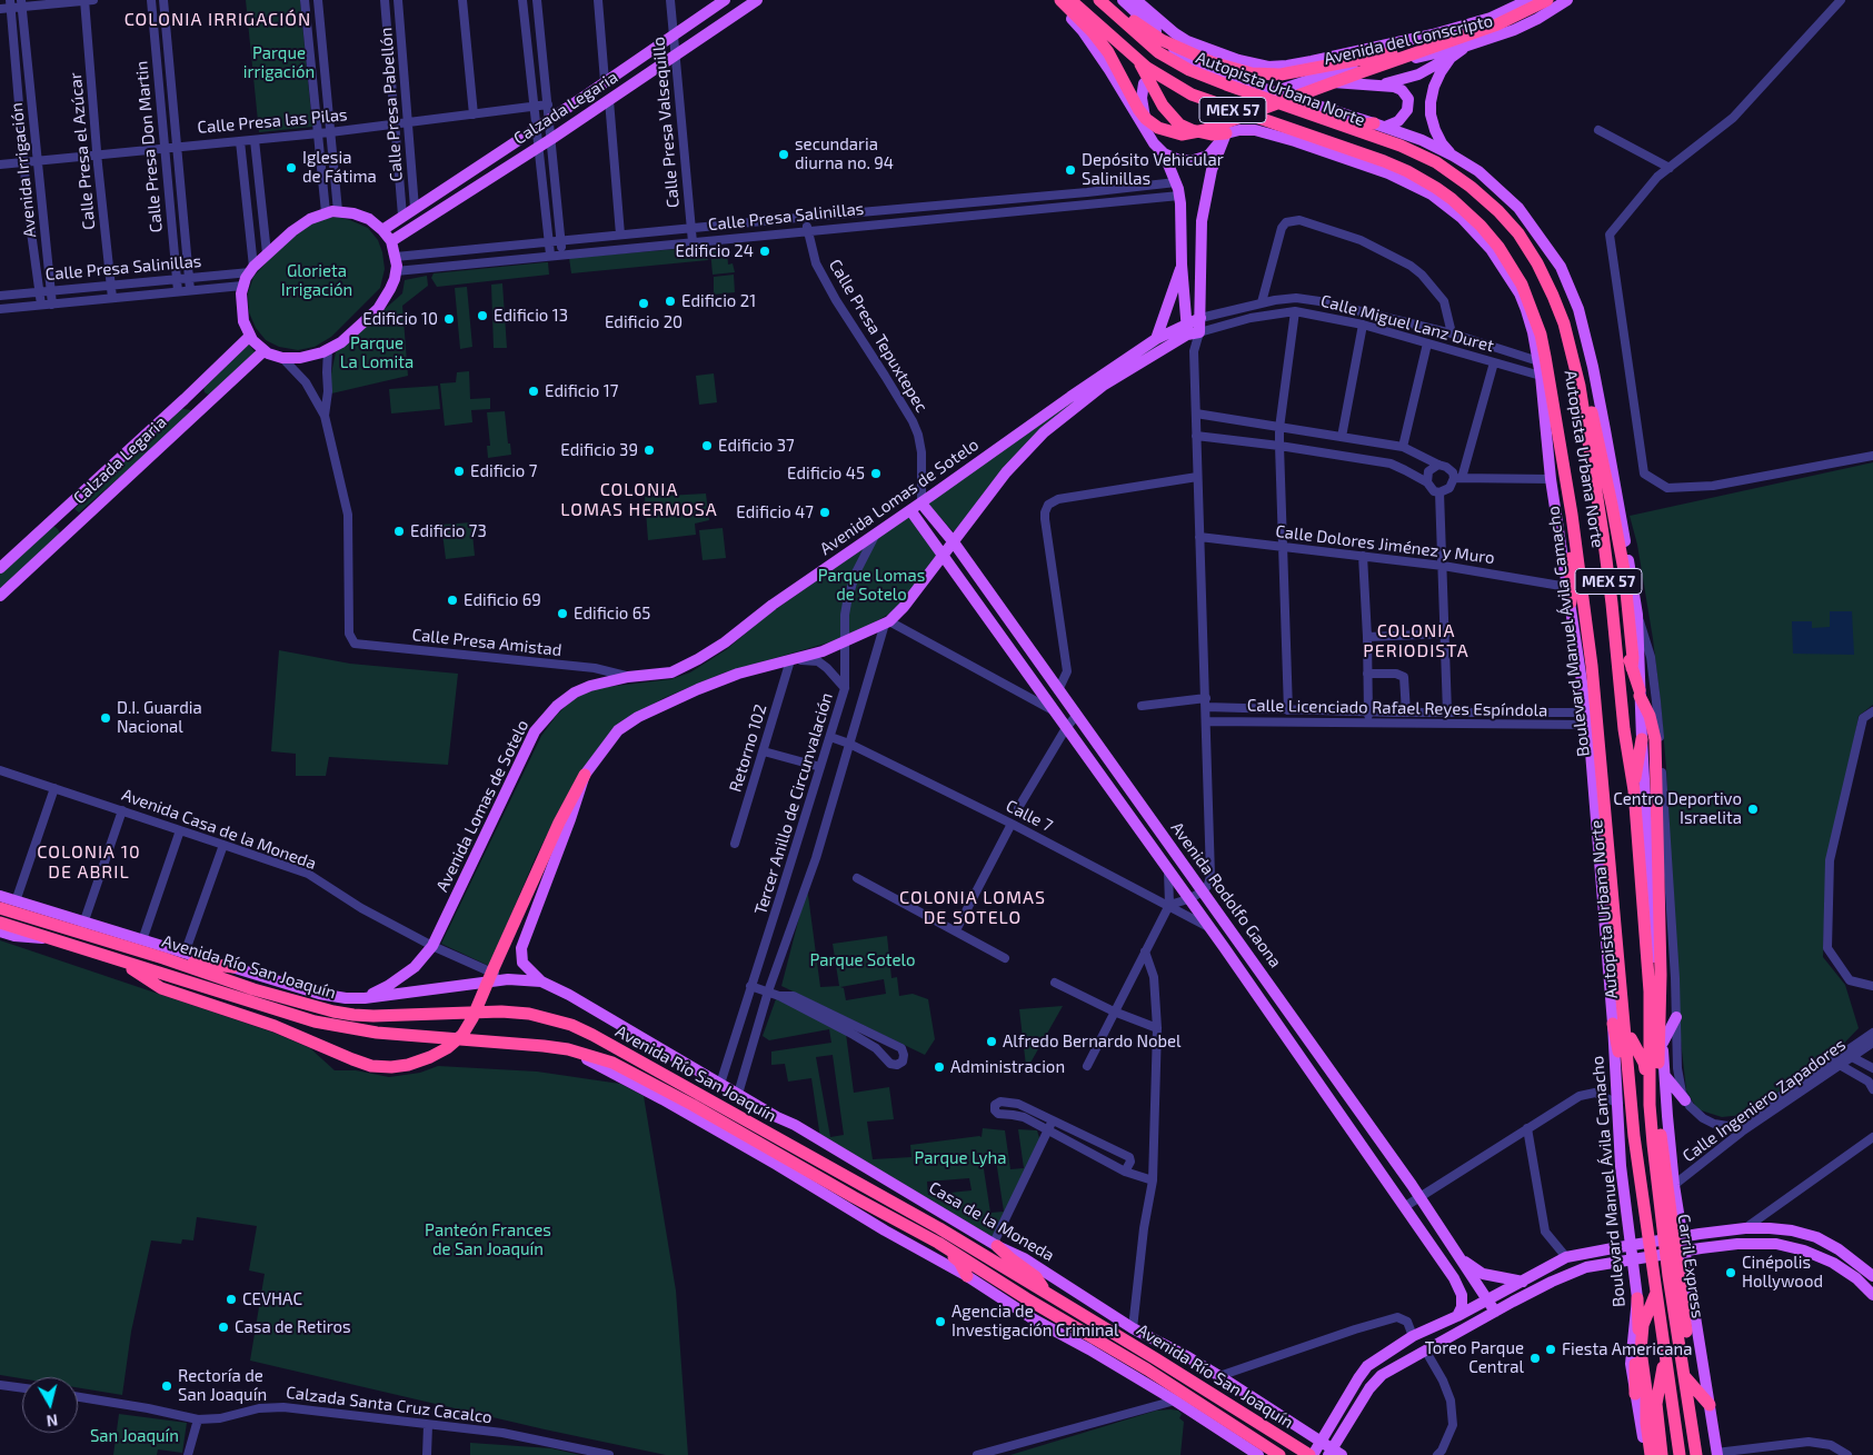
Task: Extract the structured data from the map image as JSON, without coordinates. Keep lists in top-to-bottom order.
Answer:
{
  "streets": {
    "highway": [
      "Autopista Urbana Norte",
      "MEX 57",
      "Boulevard Manuel Ávila Camacho",
      "Avenida Río San Joaquín",
      "Carril Express"
    ],
    "main road": [
      "Avenida del Conscripto",
      "Calzada Legaria",
      "Avenida Lomas de Sotelo",
      "Avenida Rodolfo Gaona",
      "Casa de la Moneda"
    ],
    "street": [
      "Calle Presa Pabellón",
      "Calle Presa las Pilas",
      "Calle Presa Valsequillo",
      "Calle Presa Don Martin",
      "Calle Presa el Azúcar",
      "Avenida Irrigación",
      "Calle Presa Salinillas",
      "Calle Miguel Lanz Duret",
      "Calle Presa Tepuxtepec",
      "Calle Dolores Jiménez y Muro",
      "Calle Presa Amistad",
      "Calle Licenciado Rafael Reyes Espíndola",
      "Retorno 102",
      "Tercer Anillo de Circunvalación",
      "Calle 7",
      "Avenida Casa de la Moneda",
      "Calle Ingeniero Zapadores",
      "Calzada Santa Cruz Cacalco"
    ]
  },
  "crossings": [
    ["Autopista Urbana Norte", "MEX 57"],
    ["Autopista Urbana Norte", "Calle Ingeniero Zapadores"],
    ["Autopista Urbana Norte", "Carril Express"],
    ["Calle Presa Pabellón", "Calzada Legaria"],
    ["Calle Presa Pabellón", "Calle Presa las Pilas"],
    ["Calzada Legaria", "Calle Presa Valsequillo"],
    ["Calzada Legaria", "Calle Presa Salinillas"],
    ["MEX 57", "Carril Express"],
    ["Calle Presa las Pilas", "Calle Presa Don Martin"],
    ["Calle Presa las Pilas", "Calle Presa el Azúcar"],
    ["Calle Presa las Pilas", "Avenida Irrigación"],
    ["Calle Presa Valsequillo", "Calle Presa Salinillas"],
    ["Calle Presa Don Martin", "Calle Presa Salinillas"],
    ["Calle Presa el Azúcar", "Calle Presa Salinillas"],
    ["Avenida Irrigación", "Calle Presa Salinillas"],
    ["Calle Presa Salinillas", "Calle Presa Tepuxtepec"],
    ["Calle Miguel Lanz Duret", "Avenida Lomas de Sotelo"],
    ["Calle Miguel Lanz Duret", "Boulevard Manuel Ávila Camacho"],
    ["Calle Presa Tepuxtepec", "Avenida Lomas de Sotelo"],
    ["Calle Presa Tepuxtepec", "Avenida Rodolfo Gaona"],
    ["Avenida Lomas de Sotelo", "Calle Presa Amistad"],
    ["Avenida Lomas de Sotelo", "Retorno 102"],
    ["Avenida Lomas de Sotelo", "Tercer Anillo de Circunvalación"],
    ["Avenida Lomas de Sotelo", "Avenida Casa de la Moneda"],
    ["Avenida Lomas de Sotelo", "Avenida Rodolfo Gaona"],
    ["Avenida Lomas de Sotelo", "Avenida Río San Joaquín"],
    ["Avenida Lomas de Sotelo", "Casa de la Moneda"],
    ["Calle Dolores Jiménez y Muro", "Boulevard Manuel Ávila Camacho"],
    ["Boulevard Manuel Ávila Camacho", "Calle Licenciado Rafael Reyes Espíndola"],
    ["Tercer Anillo de Circunvalación", "Calle 7"],
    ["Tercer Anillo de Circunvalación", "Casa de la Moneda"],
    ["Calle 7", "Avenida Rodolfo Gaona"],
    ["Avenida Casa de la Moneda", "Casa de la Moneda"],
    ["Avenida Río San Joaquín", "Casa de la Moneda"]
  ],
  "districts": [
    "COLONIA IRRIGACIÓN",
    "COLONIA LOMAS HERMOSA",
    "COLONIA PERIODISTA",
    "COLONIA 10 DE ABRIL",
    "COLONIA LOMAS DE SOTELO"
  ],
  "parks": [
    "Parque irrigación",
    "Glorieta Irrigación",
    "Parque La Lomita",
    "Parque Lomas de Sotelo",
    "Parque Sotelo",
    "Parque Lyha",
    "Panteón Frances de San Joaquín",
    "San Joaquín"
  ],
  "places": [
    "secundaria diurna no. 94",
    "Iglesia de Fátima",
    "Depósito Vehicular Salinillas",
    "Edificio 24",
    "Edificio 21",
    "Edificio 20",
    "Edificio 13",
    "Edificio 10",
    "Edificio 17",
    "Edificio 37",
    "Edificio 39",
    "Edificio 7",
    "Edificio 45",
    "Edificio 47",
    "Edificio 73",
    "Edificio 69",
    "Edificio 65",
    "D.I. Guardia Nacional",
    "Centro Deportivo Israelita",
    "Alfredo Bernardo Nobel",
    "Administracion",
    "Cinépolis Hollywood",
    "CEVHAC",
    "Agencia de Investigación Criminal",
    "Casa de Retiros",
    "Fiesta Americana",
    "Toreo Parque Central",
    "Rectoría de San Joaquín"
  ],
  "north": "bottom"
}
